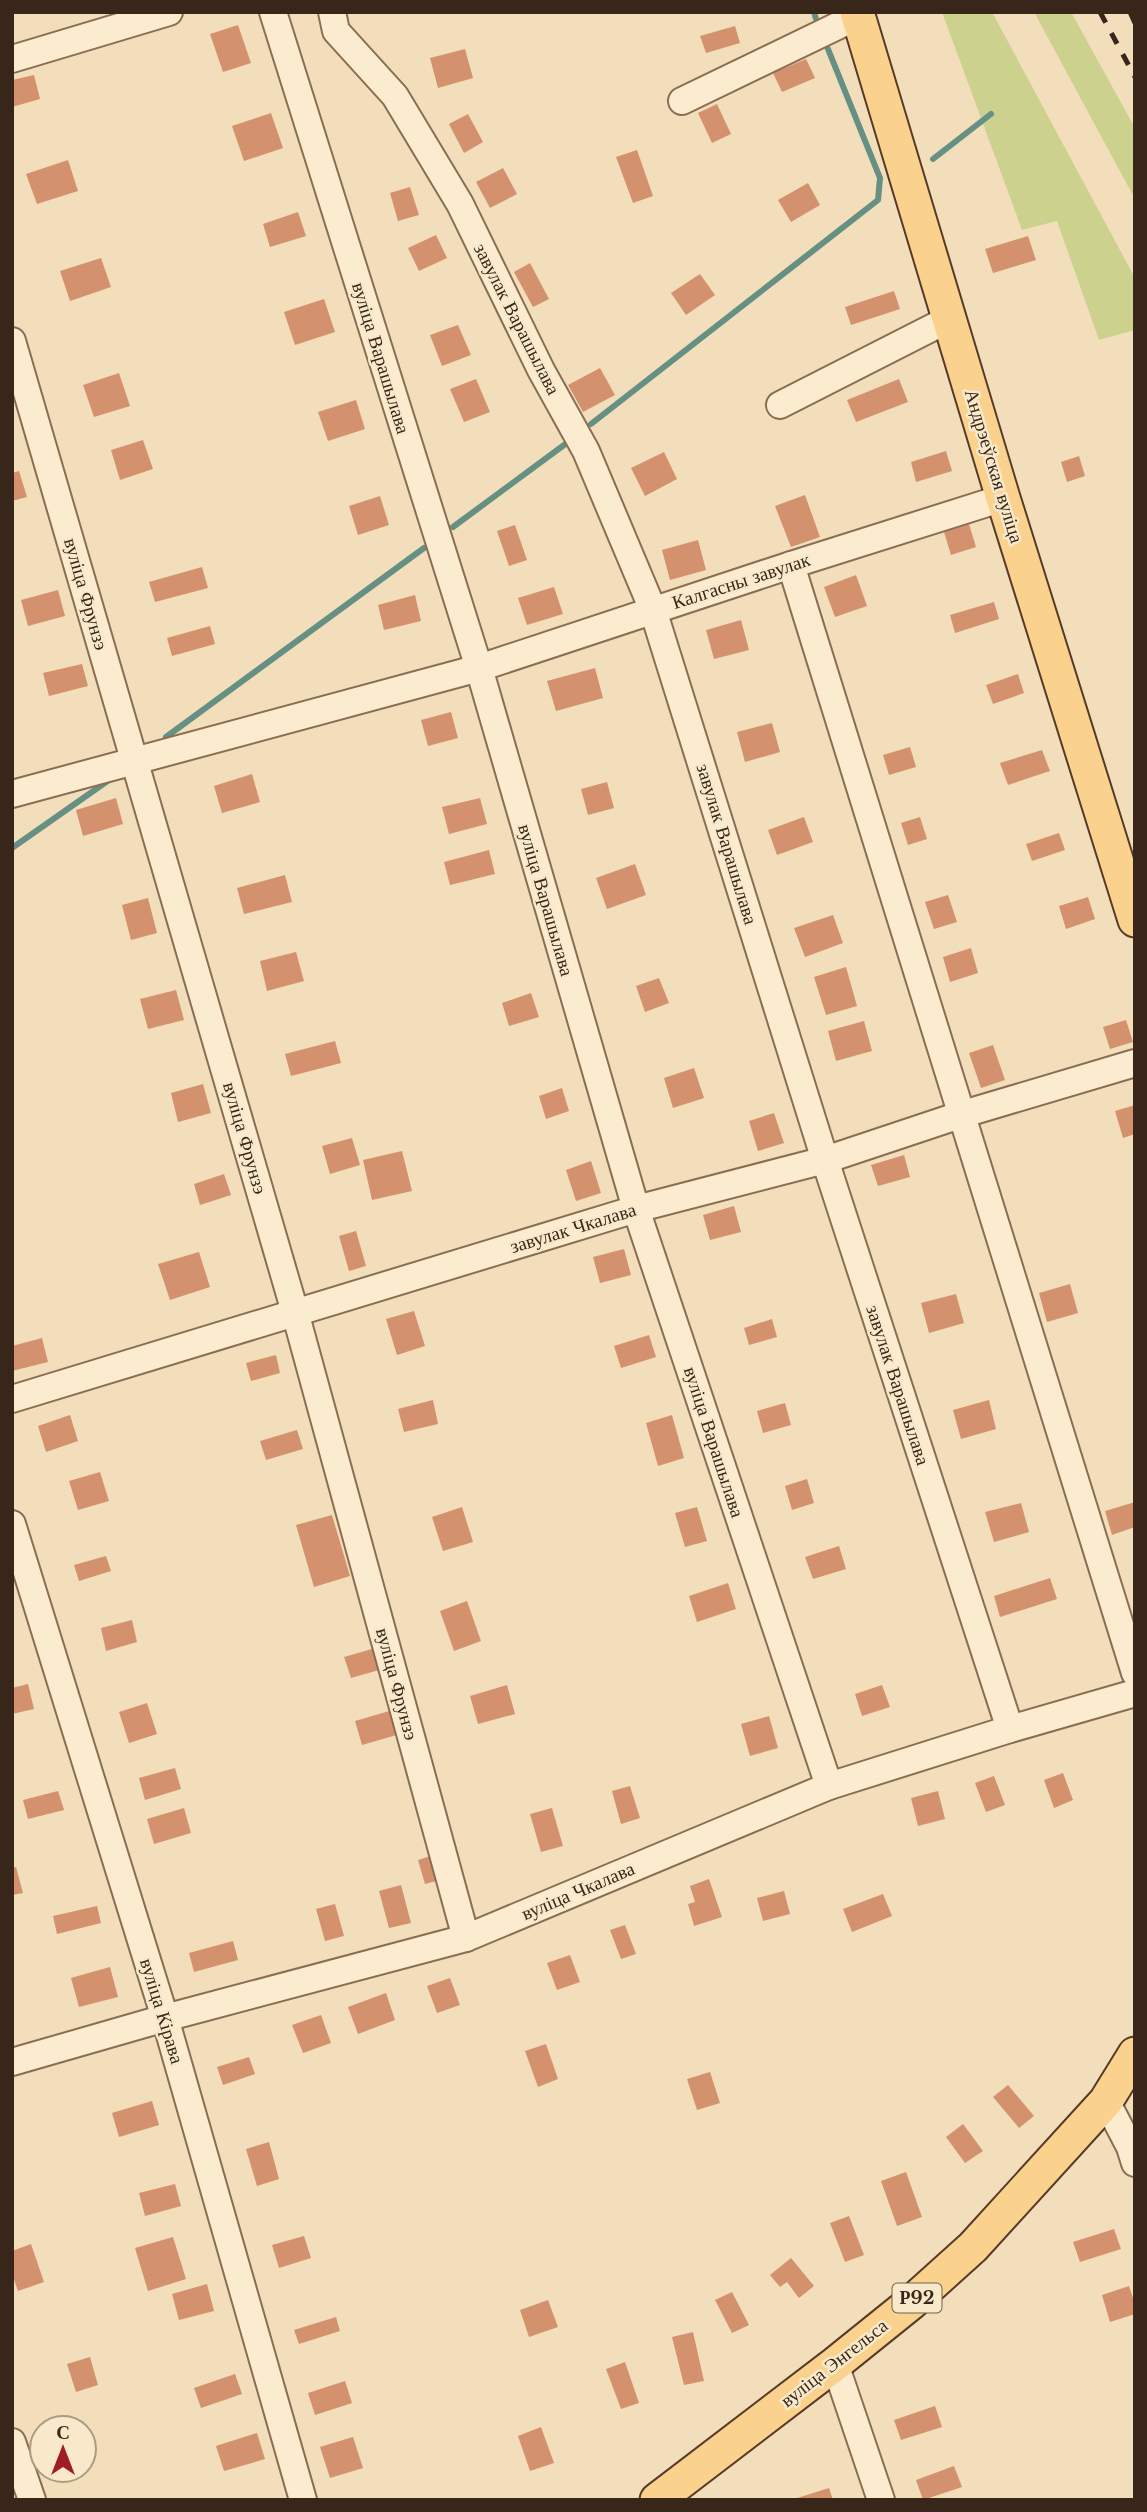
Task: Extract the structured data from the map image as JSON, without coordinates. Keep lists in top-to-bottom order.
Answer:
{
  "streets": {
    "main road": ["Андрэеўская вуліца", "Р92", "вуліца Энгельса"],
    "street": [
      "завулак Варашылава",
      "вуліца Варашылава",
      "Калгасны завулак",
      "вуліца Фрунзэ",
      "завулак Чкалава",
      "вуліца Чкалава",
      "вуліца Кірава"
    ]
  },
  "crossings": [
    ["завулак Варашылава", "Калгасны завулак"],
    ["завулак Варашылава", "завулак Чкалава"],
    ["завулак Варашылава", "вуліца Чкалава"],
    ["вуліца Варашылава", "Калгасны завулак"],
    ["вуліца Варашылава", "завулак Чкалава"],
    ["вуліца Варашылава", "вуліца Чкалава"],
    ["Андрэеўская вуліца", "Калгасны завулак"],
    ["Калгасны завулак", "вуліца Фрунзэ"],
    ["вуліца Фрунзэ", "завулак Чкалава"],
    ["вуліца Фрунзэ", "вуліца Чкалава"],
    ["вуліца Чкалава", "вуліца Кірава"]
  ],
  "north": "top"
}
